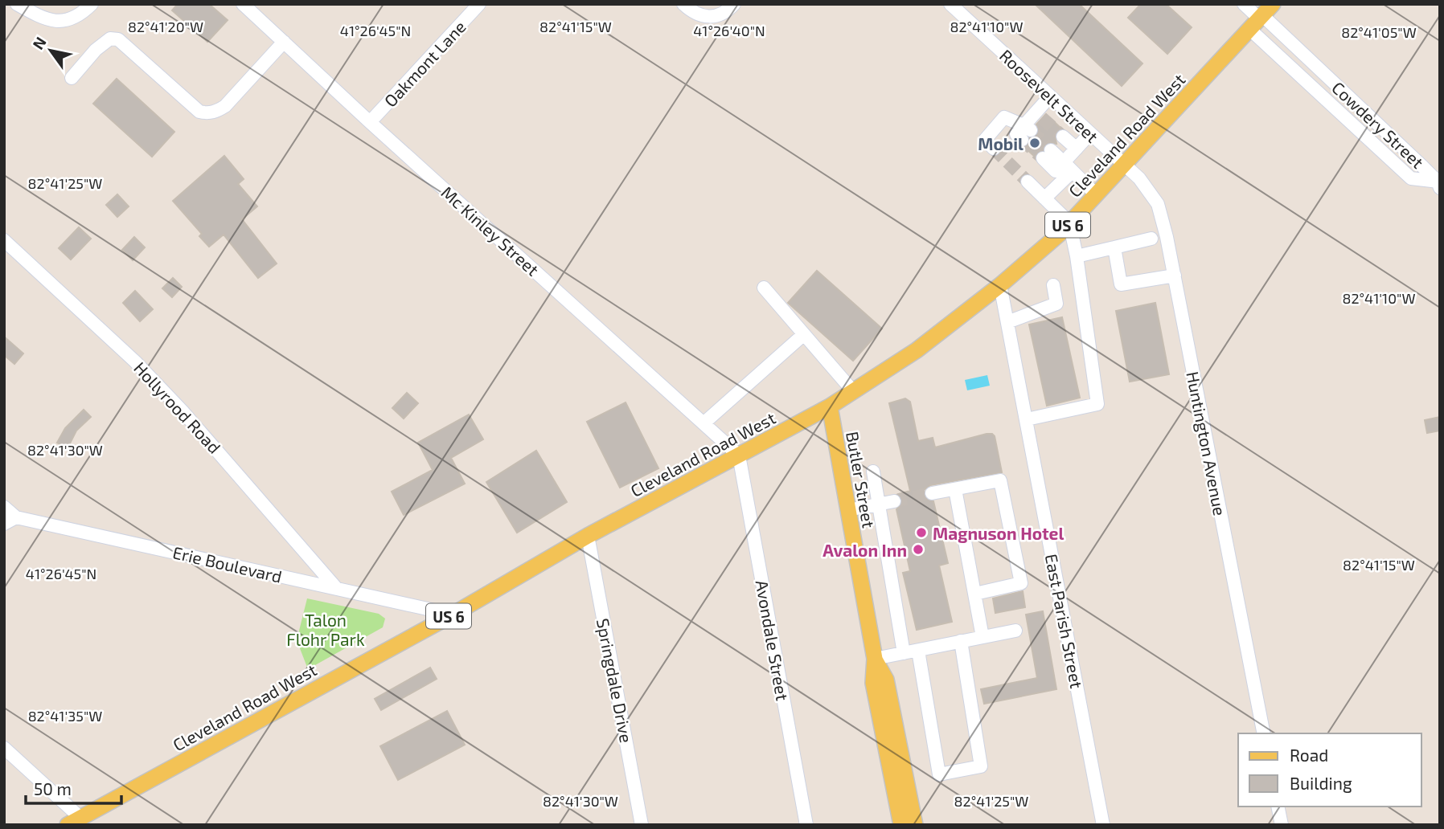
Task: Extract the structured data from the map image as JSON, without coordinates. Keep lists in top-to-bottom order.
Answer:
{
  "streets": {
    "main road": ["Cleveland Road West", "US 6", "Butler Street"],
    "street": [
      "Oakmont Lane",
      "Roosevelt Street",
      "Cowdery Street",
      "Mc Kinley Street",
      "Hollyrood Road",
      "Huntington Avenue",
      "Erie Boulevard",
      "East Parish Street",
      "Avondale Street",
      "Springdale Drive"
    ]
  },
  "crossings": [
    ["Oakmont Lane", "Mc Kinley Street"],
    ["Roosevelt Street", "Cleveland Road West"],
    ["Roosevelt Street", "Huntington Avenue"],
    ["Cowdery Street", "Cleveland Road West"],
    ["Cleveland Road West", "Mc Kinley Street"],
    ["Cleveland Road West", "Huntington Avenue"],
    ["Cleveland Road West", "Butler Street"],
    ["Cleveland Road West", "Erie Boulevard"],
    ["Cleveland Road West", "East Parish Street"],
    ["Cleveland Road West", "Avondale Street"],
    ["Cleveland Road West", "Springdale Drive"],
    ["Mc Kinley Street", "Avondale Street"],
    ["Hollyrood Road", "Erie Boulevard"]
  ],
  "parks": ["Talon Flohr Park"],
  "places": ["Mobil", "Magnuson Hotel", "Avalon Inn"],
  "legend": ["Road", "Building"],
  "scale_bar": "50 m",
  "north": "top left",
  "coordinates": [
    "82°41'20\"W",
    "82°41'15\"W",
    "82°41'10\"W",
    "41°26'45\"N",
    "41°26'40\"N",
    "82°41'05\"W",
    "82°41'25\"W",
    "82°41'30\"W",
    "82°41'35\"W"
  ]
}
